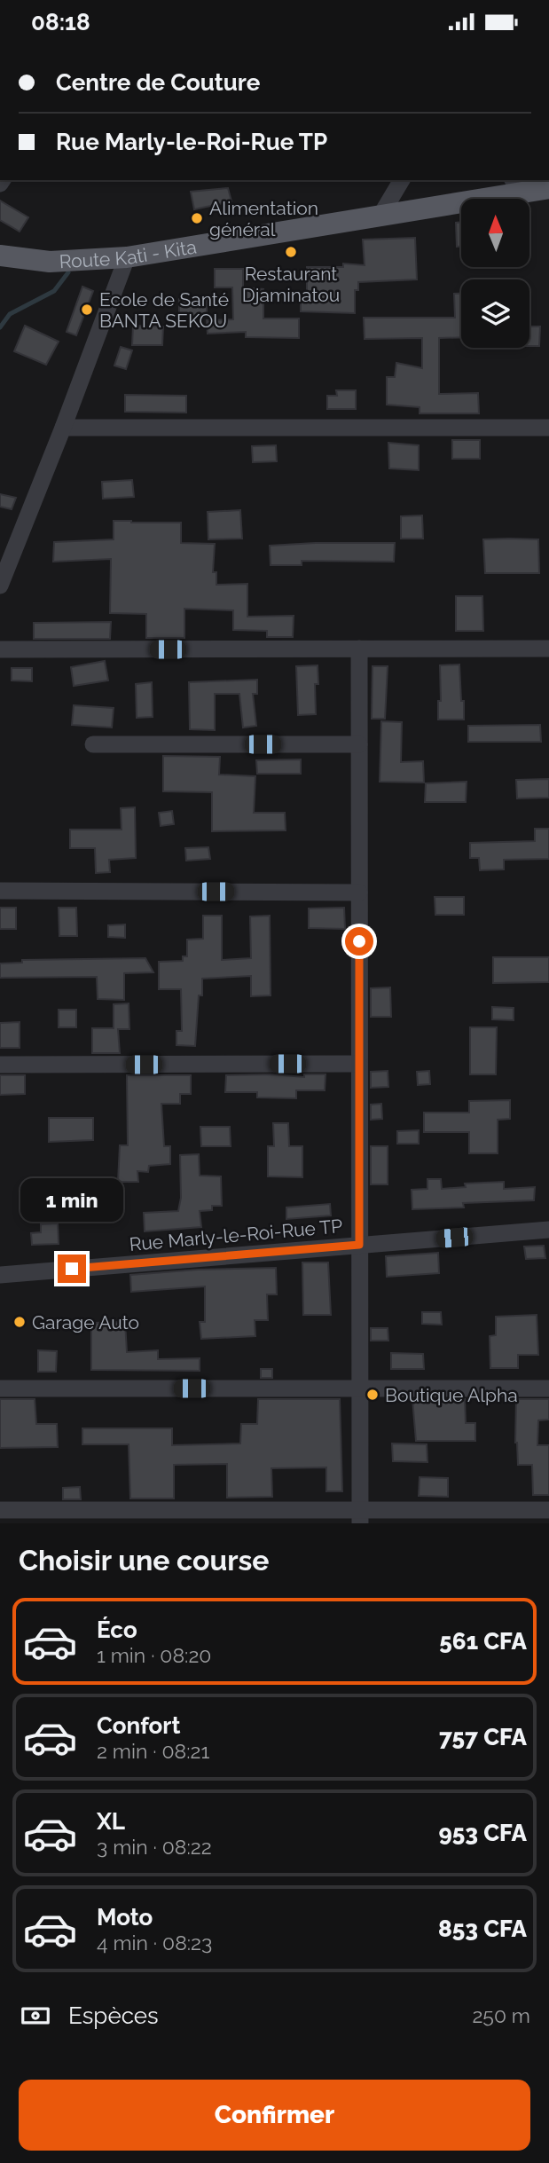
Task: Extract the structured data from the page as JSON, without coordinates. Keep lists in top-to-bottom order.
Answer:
{
  "streets": {
    "main road": ["Route Kati - Kita"],
    "street": ["Rue Marly-le-Roi-Rue TP"]
  },
  "places": [
    "Alimentation général",
    "Restaurant Djaminatou",
    "Ecole de Santé BANTA SEKOU",
    "Garage Auto",
    "Boutique Alpha"
  ],
  "north": "top",
  "page": {
    "status": "08:18",
    "banner": ["Centre de Couture", "Rue Marly-le-Roi-Rue TP"],
    "bubble": "1 min",
    "heading": "Choisir une course",
    "list": [
      {
        "name": "Éco",
        "note": "1 min · 08:20",
        "value": "561 CFA"
      },
      {
        "name": "Confort",
        "note": "2 min · 08:21",
        "value": "757 CFA"
      },
      {
        "name": "XL",
        "note": "3 min · 08:22",
        "value": "953 CFA"
      },
      {
        "name": "Moto",
        "note": "4 min · 08:23",
        "value": "853 CFA"
      }
    ],
    "pay": ["Espèces", "250 m"],
    "buttons": "Confirmer"
  }
}
